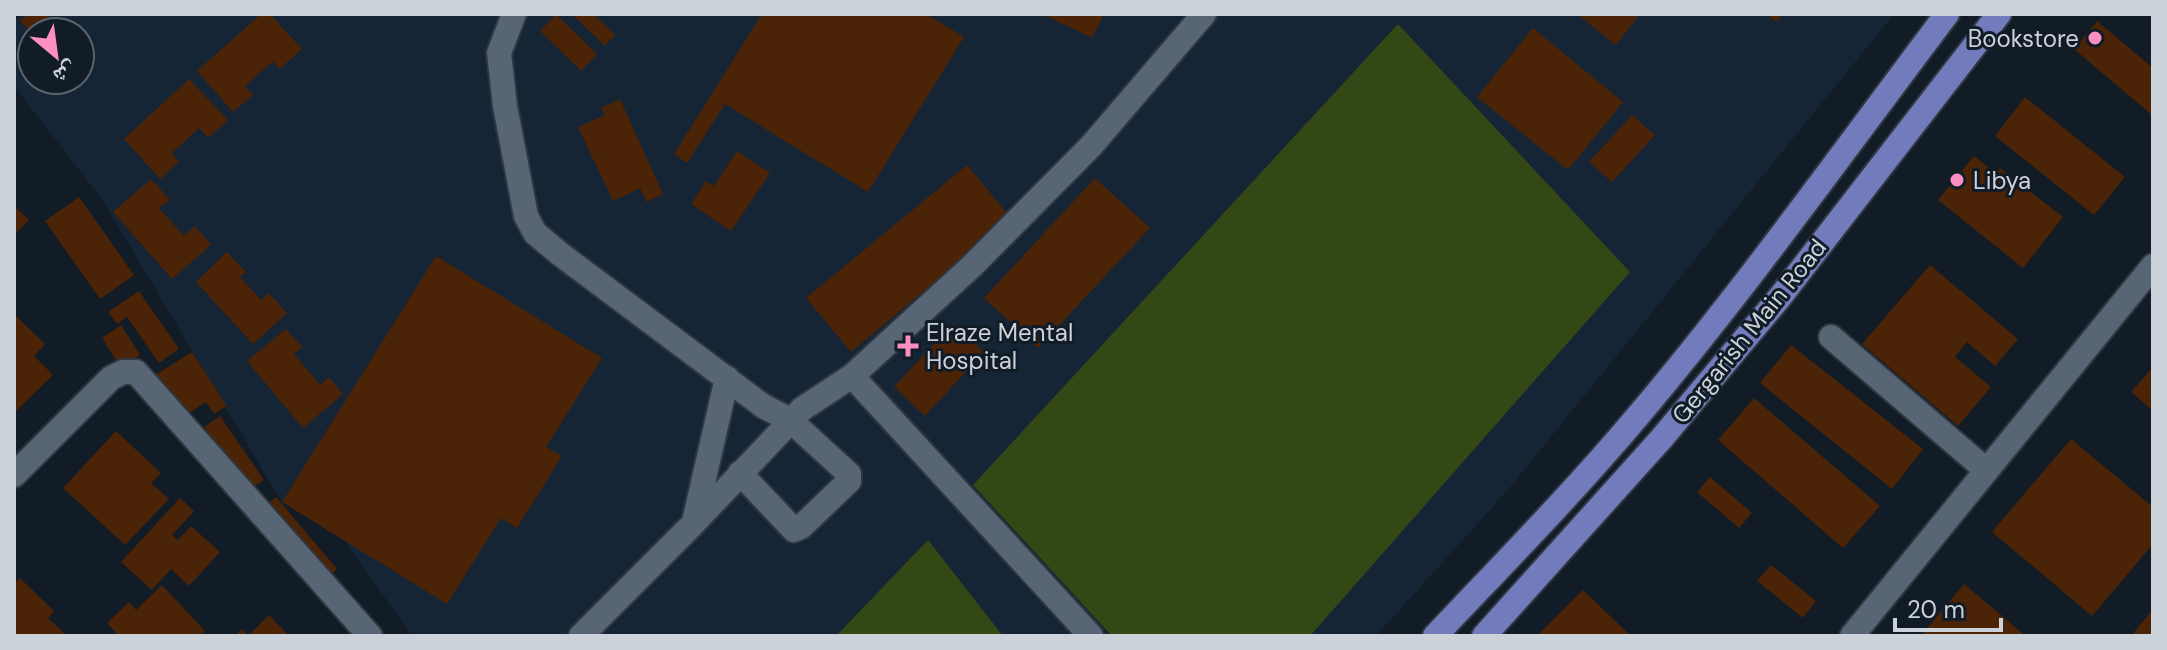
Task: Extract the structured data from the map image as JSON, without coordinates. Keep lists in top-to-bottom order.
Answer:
{
  "streets": {
    "main road": ["Gergarish Main Road"]
  },
  "places": {
    "other": ["Bookstore", "Libya"],
    "health": ["Elraze Mental Hospital"]
  },
  "scale_bar": "20 m",
  "north": "bottom right"
}
